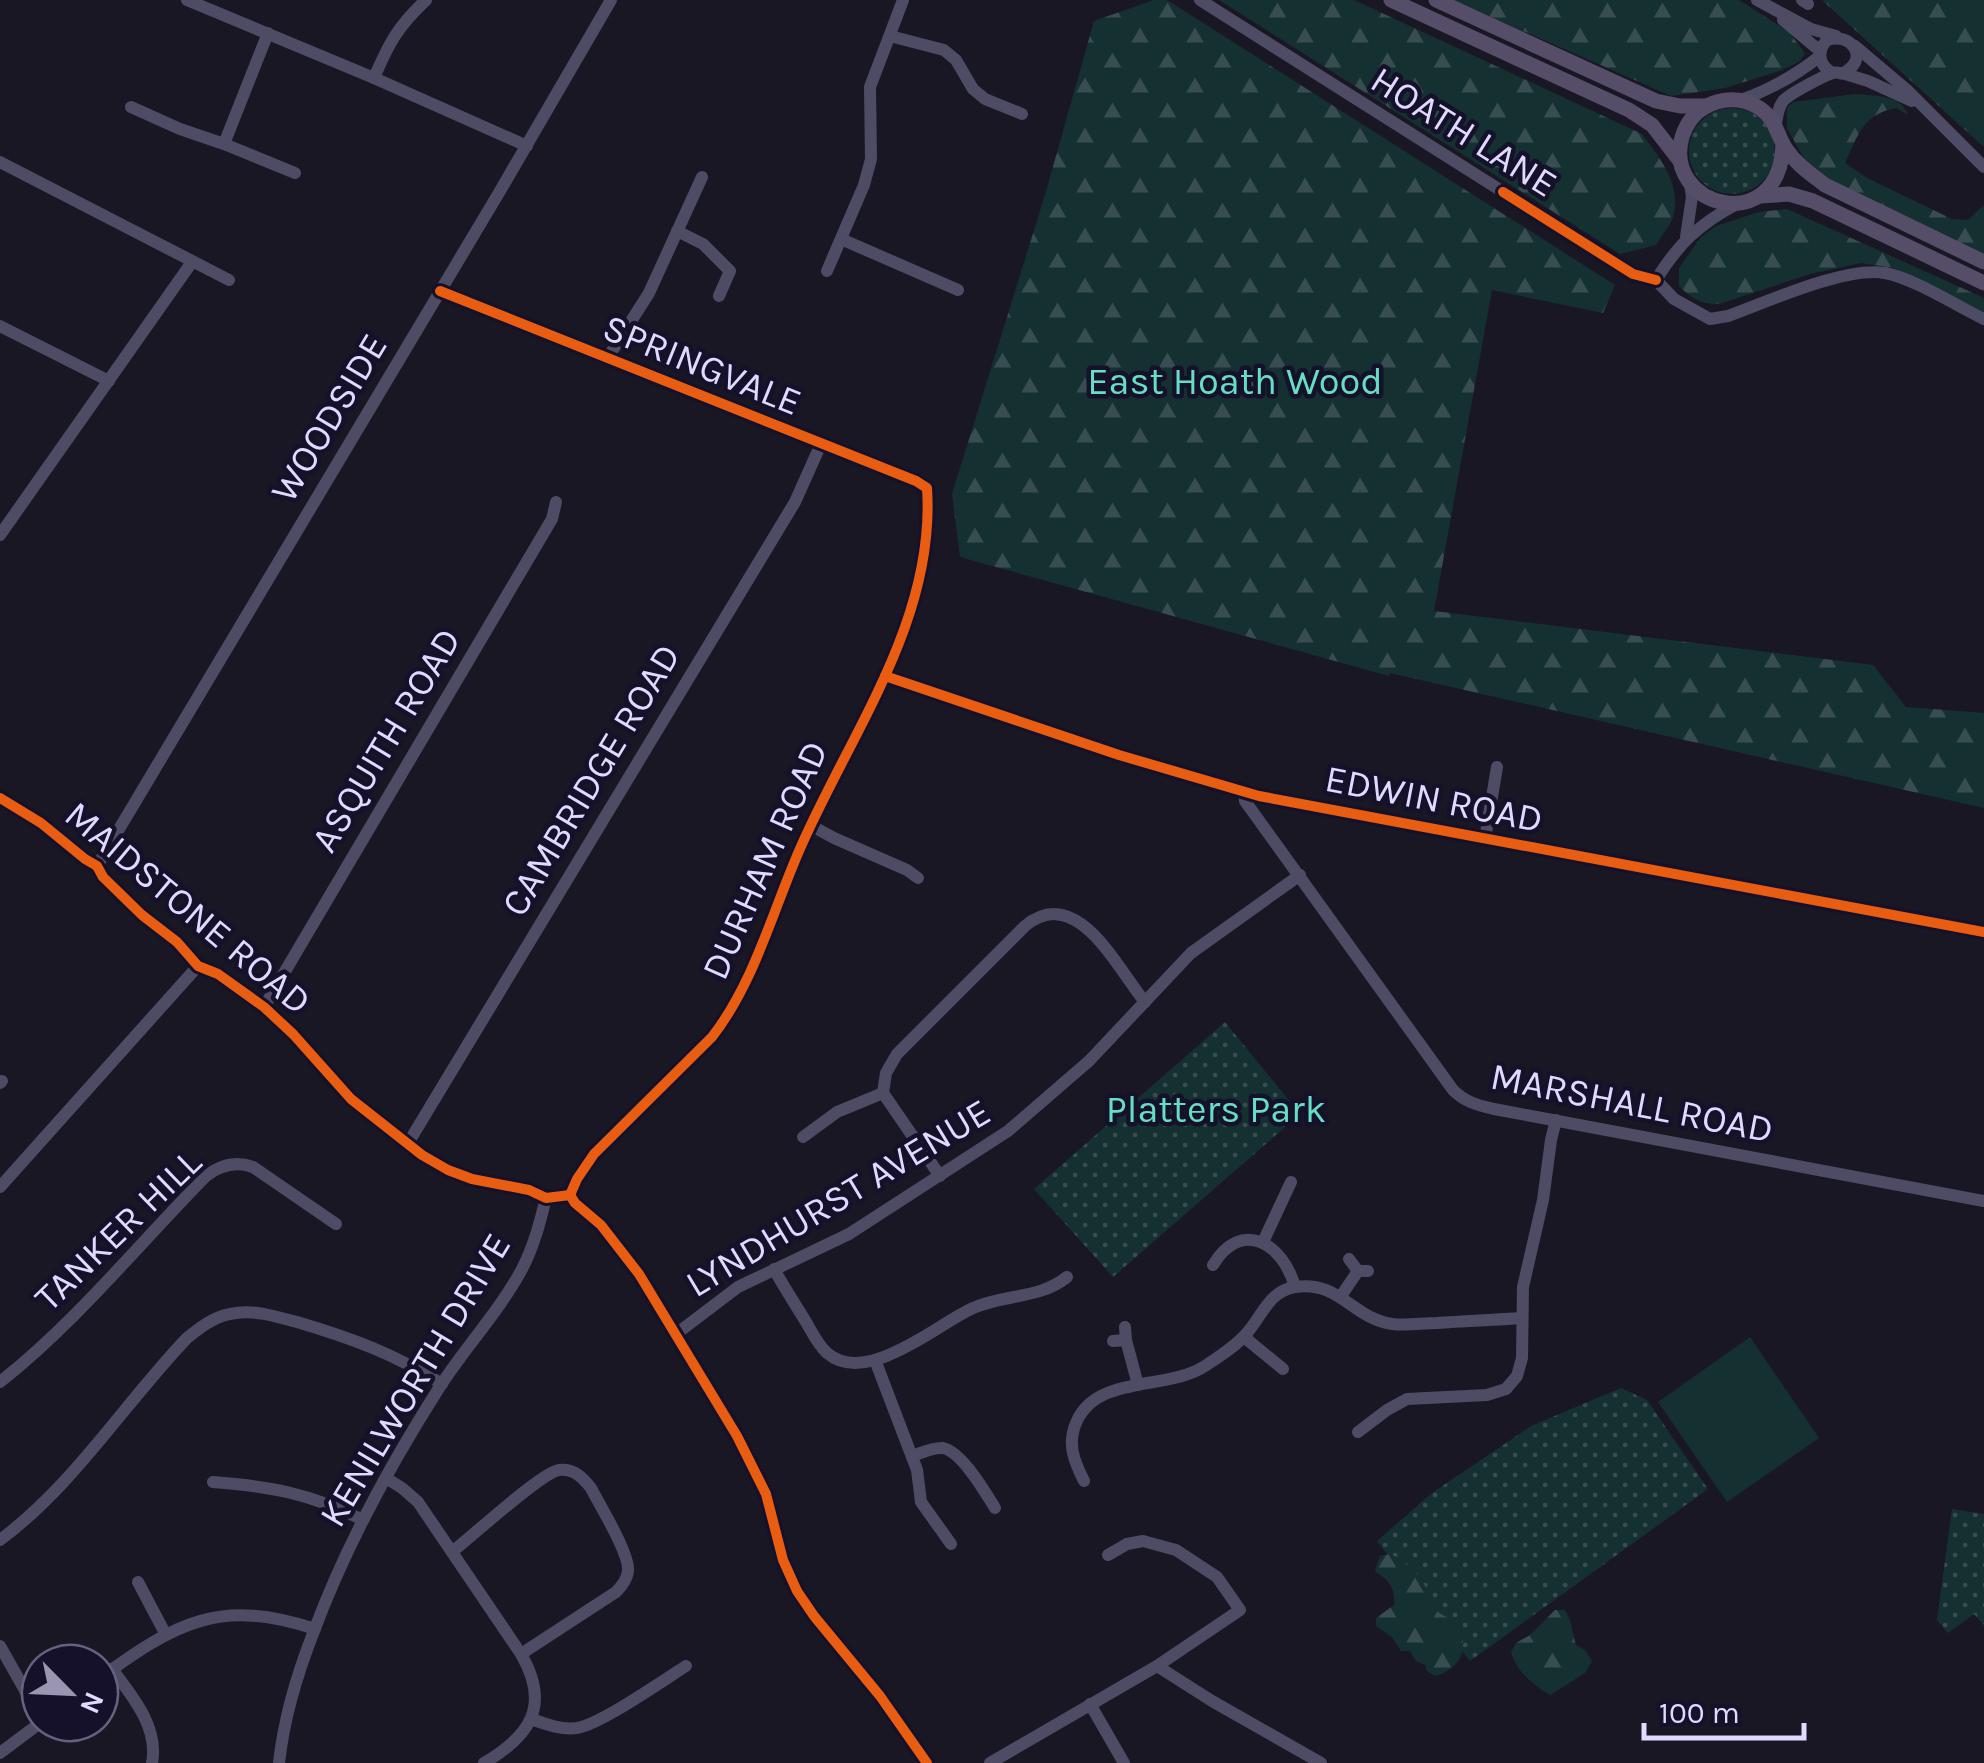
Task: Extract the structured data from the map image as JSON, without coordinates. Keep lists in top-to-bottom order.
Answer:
{
  "streets": {
    "street": [
      "HOATH LANE",
      "SPRINGVALE",
      "WOODSIDE",
      "ASQUITH ROAD",
      "CAMBRIDGE ROAD",
      "EDWIN ROAD",
      "DURHAM ROAD",
      "MAIDSTONE ROAD",
      "MARSHALL ROAD",
      "LYNDHURST AVENUE",
      "TANKER HILL",
      "KENILWORTH DRIVE"
    ]
  },
  "crossings": [
    ["SPRINGVALE", "WOODSIDE"],
    ["SPRINGVALE", "CAMBRIDGE ROAD"],
    ["SPRINGVALE", "DURHAM ROAD"],
    ["WOODSIDE", "MAIDSTONE ROAD"],
    ["ASQUITH ROAD", "MAIDSTONE ROAD"],
    ["CAMBRIDGE ROAD", "MAIDSTONE ROAD"],
    ["EDWIN ROAD", "DURHAM ROAD"],
    ["EDWIN ROAD", "MARSHALL ROAD"],
    ["DURHAM ROAD", "MAIDSTONE ROAD"],
    ["MAIDSTONE ROAD", "KENILWORTH DRIVE"],
    ["MARSHALL ROAD", "LYNDHURST AVENUE"]
  ],
  "parks": ["East Hoath Wood", "Platters Park"],
  "scale_bar": "100 m",
  "north": "bottom right"
}
